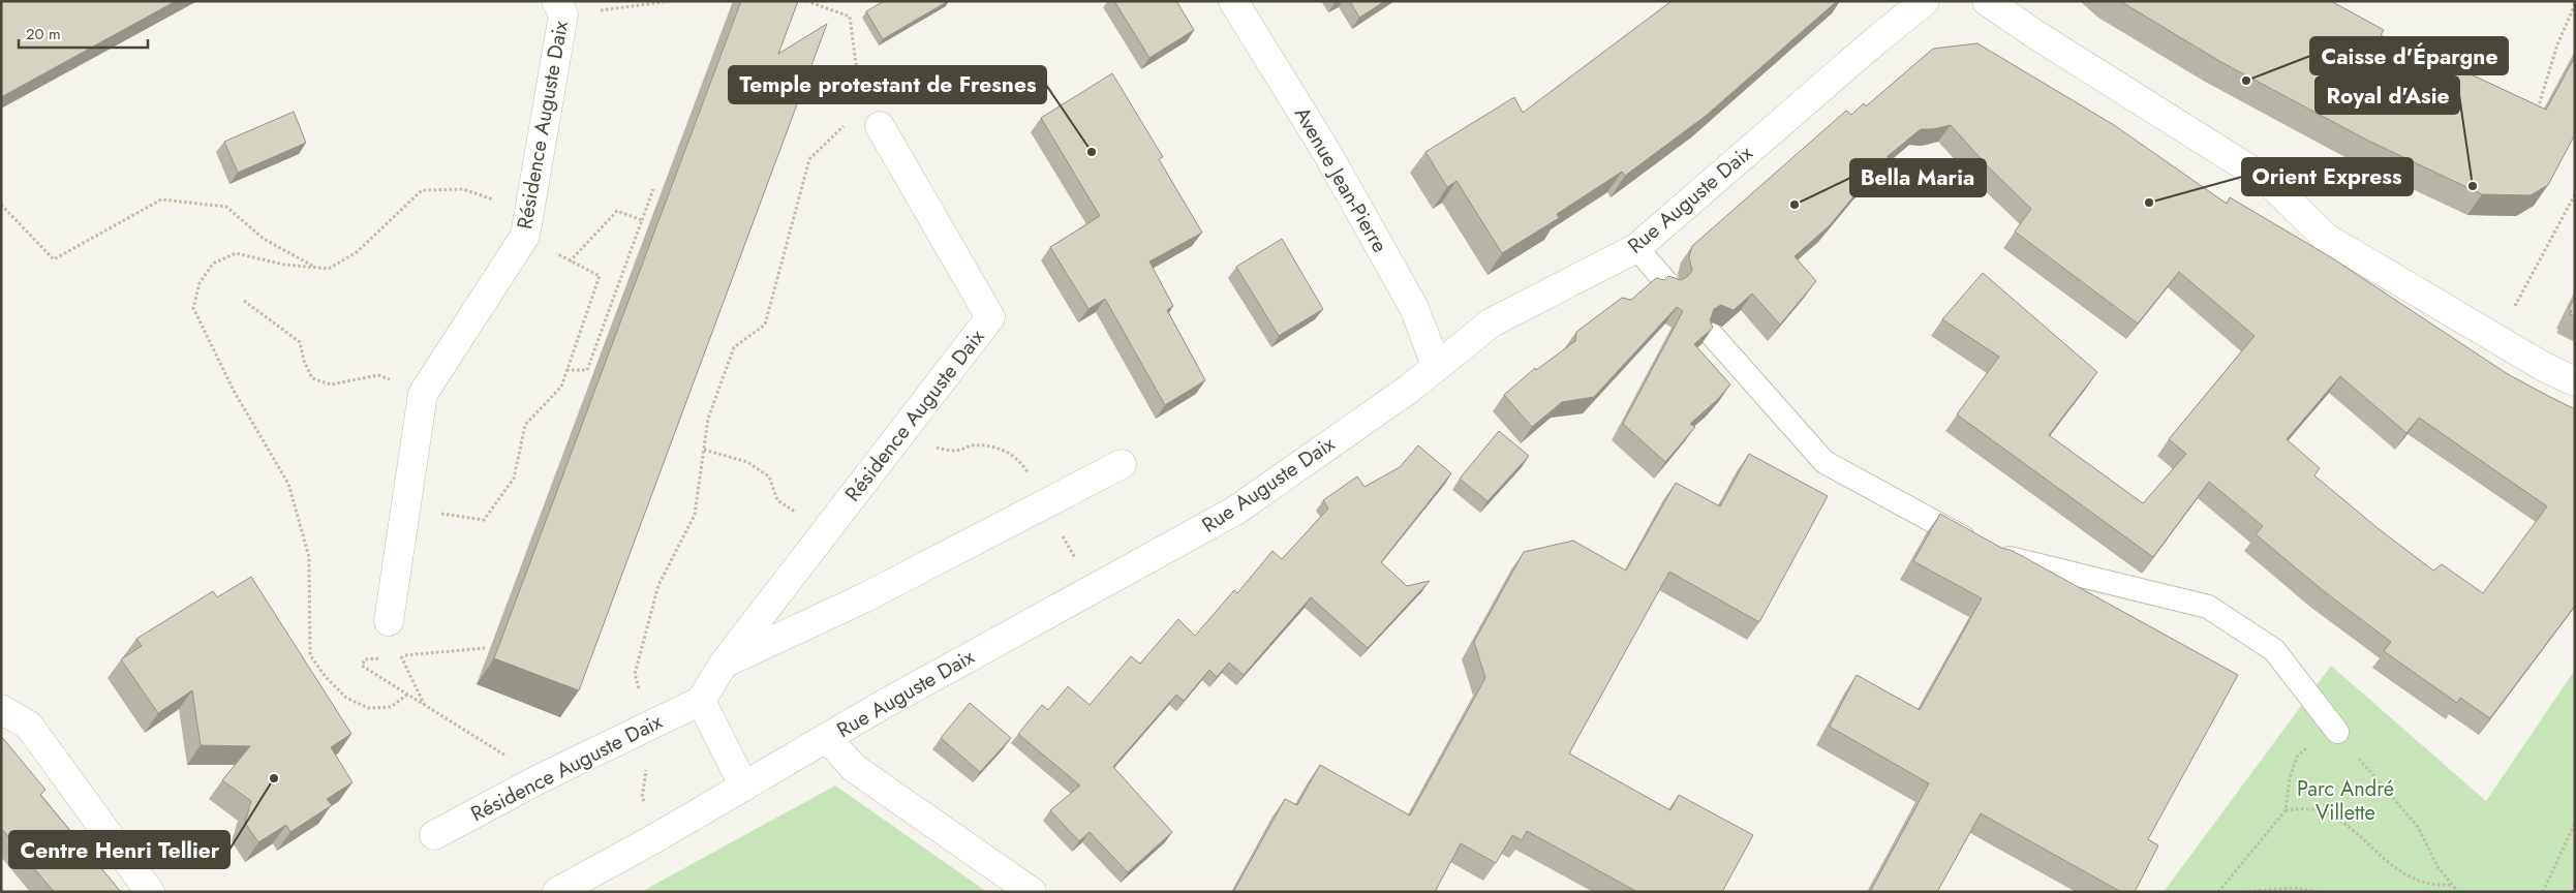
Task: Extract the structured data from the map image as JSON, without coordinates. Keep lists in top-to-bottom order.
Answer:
{
  "streets": {
    "street": ["Résidence Auguste Daix", "Avenue Jean-Pierre", "Rue Auguste Daix"]
  },
  "crossings": [
    ["Avenue Jean-Pierre", "Rue Auguste Daix"]
  ],
  "parks": ["Parc André Villette"],
  "places": [
    "Caisse d'Épargne",
    "Temple protestant de Fresnes",
    "Royal d'Asie",
    "Orient Express",
    "Bella Maria",
    "Centre Henri Tellier"
  ],
  "scale_bar": "20 m"
}
